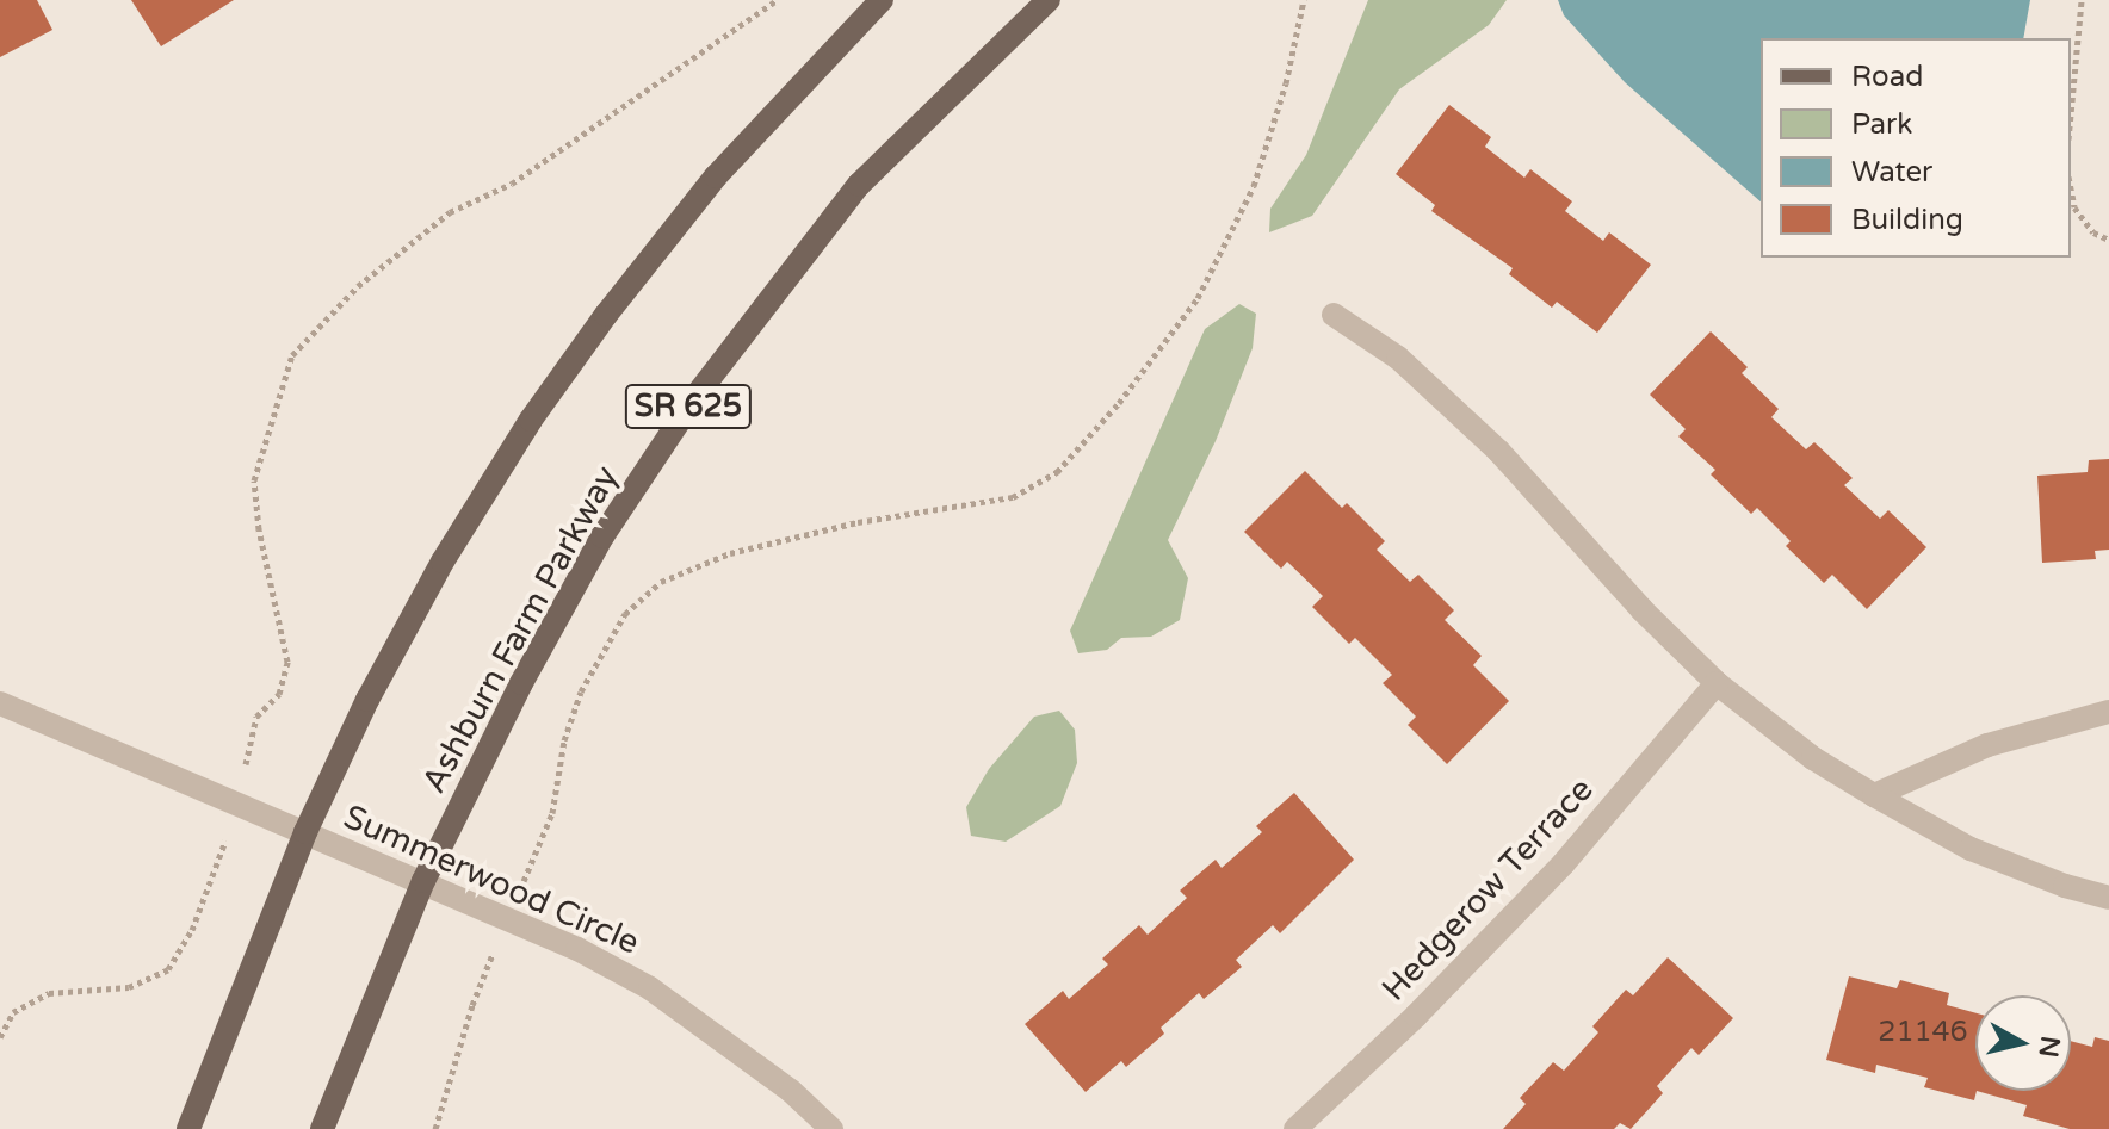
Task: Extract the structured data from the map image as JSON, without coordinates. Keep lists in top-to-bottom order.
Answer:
{
  "streets": {
    "main road": ["SR 625", "Ashburn Farm Parkway"],
    "street": ["Summerwood Circle", "Hedgerow Terrace"]
  },
  "crossings": [
    ["Ashburn Farm Parkway", "Summerwood Circle"]
  ],
  "house_numbers": ["21146"],
  "legend": [
    "Road",
    "Park",
    "Water",
    "Building"
  ],
  "north": "right"
}
